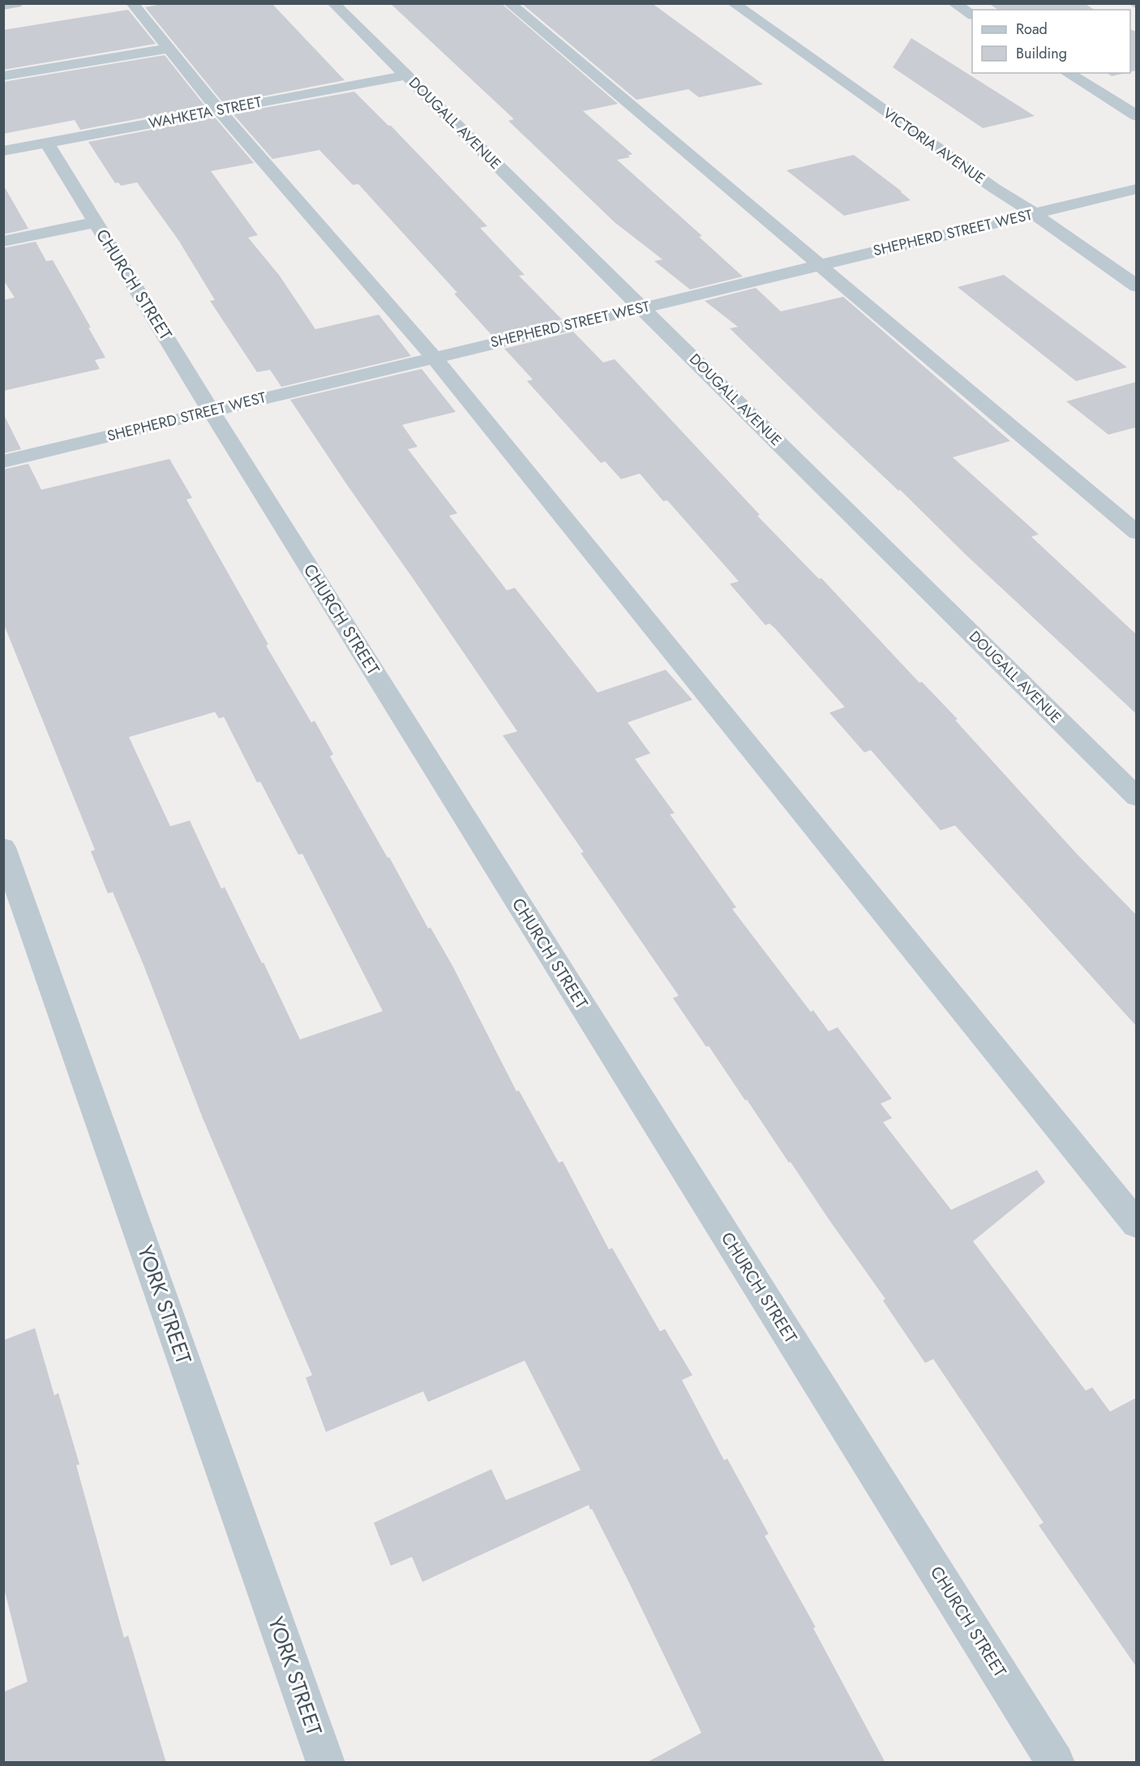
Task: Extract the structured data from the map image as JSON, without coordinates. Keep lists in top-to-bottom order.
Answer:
{
  "streets": {
    "street": [
      "WAHKETA STREET",
      "DOUGALL AVENUE",
      "VICTORIA AVENUE",
      "SHEPHERD STREET WEST",
      "CHURCH STREET",
      "YORK STREET"
    ]
  },
  "crossings": [
    ["WAHKETA STREET", "DOUGALL AVENUE"],
    ["WAHKETA STREET", "CHURCH STREET"],
    ["DOUGALL AVENUE", "SHEPHERD STREET WEST"],
    ["VICTORIA AVENUE", "SHEPHERD STREET WEST"],
    ["SHEPHERD STREET WEST", "CHURCH STREET"]
  ],
  "legend": ["Road", "Building"]
}
